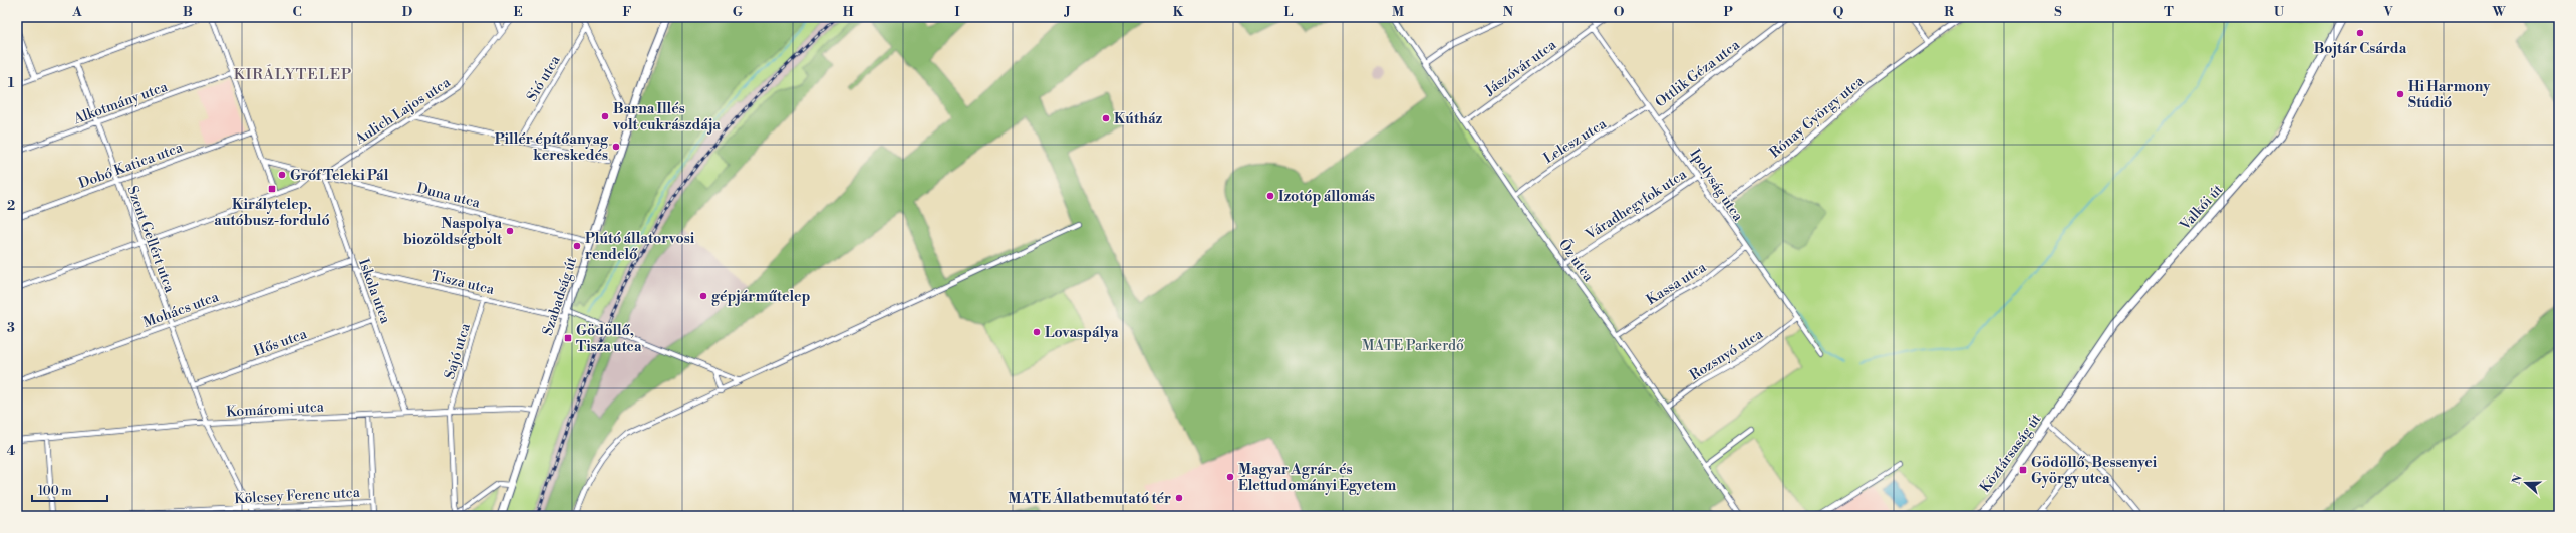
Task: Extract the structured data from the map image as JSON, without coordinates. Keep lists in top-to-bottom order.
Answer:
{
  "streets": {
    "main road": ["Valkói út", "Szabadság út", "Köztársaság út"],
    "street": [
      "Jászóvár utca",
      "Ottlik Géza utca",
      "Sió utca",
      "Alkotmány utca",
      "Aulich Lajos utca",
      "Rónay György utca",
      "Lelesz utca",
      "Dobó Katica utca",
      "Ipolyság utca",
      "Duna utca",
      "Váradhegyfok utca",
      "Szent Gellért utca",
      "Őz utca",
      "Tisza utca",
      "Kassa utca",
      "Iskola utca",
      "Mohács utca",
      "Hős utca",
      "Sajó utca",
      "Rozsnyó utca",
      "Komáromi utca",
      "Kölcsey Ferenc utca"
    ]
  },
  "crossings": [
    ["Jászóvár utca", "Ipolyság utca"],
    ["Jászóvár utca", "Őz utca"],
    ["Ottlik Géza utca", "Ipolyság utca"],
    ["Alkotmány utca", "Szent Gellért utca"],
    ["Aulich Lajos utca", "Duna utca"],
    ["Aulich Lajos utca", "Iskola utca"],
    ["Rónay György utca", "Ipolyság utca"],
    ["Lelesz utca", "Ipolyság utca"],
    ["Lelesz utca", "Őz utca"],
    ["Dobó Katica utca", "Szent Gellért utca"],
    ["Ipolyság utca", "Váradhegyfok utca"],
    ["Ipolyság utca", "Kassa utca"],
    ["Ipolyság utca", "Rozsnyó utca"],
    ["Duna utca", "Iskola utca"],
    ["Duna utca", "Szabadság út"],
    ["Váradhegyfok utca", "Őz utca"],
    ["Valkói út", "Köztársaság út"],
    ["Szent Gellért utca", "Mohács utca"],
    ["Szent Gellért utca", "Hős utca"],
    ["Szent Gellért utca", "Komáromi utca"],
    ["Szent Gellért utca", "Kölcsey Ferenc utca"],
    ["Őz utca", "Kassa utca"],
    ["Őz utca", "Rozsnyó utca"],
    ["Tisza utca", "Iskola utca"],
    ["Tisza utca", "Szabadság út"],
    ["Tisza utca", "Sajó utca"],
    ["Iskola utca", "Mohács utca"],
    ["Iskola utca", "Hős utca"],
    ["Iskola utca", "Komáromi utca"],
    ["Szabadság út", "Komáromi utca"],
    ["Sajó utca", "Komáromi utca"]
  ],
  "districts": ["KIRÁLYTELEP"],
  "parks": ["MATE Parkerdő"],
  "places": {
    "other": [
      "Bojtár Csárda",
      "Hi Harmony Stúdió",
      "Barna Illés volt cukrászdája",
      "Kútház",
      "Pillér építőanyag kereskedés",
      "Gróf Teleki Pál",
      "Izotóp állomás",
      "Naspolya biozöldségbolt",
      "Plútó állatorvosi rendelő",
      "gépjárműtelep",
      "Lovaspálya",
      "Magyar Agrár- és Élettudományi Egyetem",
      "MATE Állatbemutató tér"
    ],
    "transit": ["Királytelep, autóbusz-forduló", "Gödöllő, Tisza utca", "Gödöllő, Bessenyei György utca"]
  },
  "scale_bar": "100 m",
  "north": "left",
  "grid": {
    "columns": [
      "A",
      "B",
      "C",
      "D",
      "E",
      "F",
      "G",
      "H",
      "I",
      "J",
      "K",
      "L",
      "M",
      "N",
      "O",
      "P",
      "Q",
      "R",
      "S",
      "T",
      "U",
      "V",
      "W"
    ],
    "rows": [
      "1",
      "2",
      "3",
      "4"
    ]
  }
}
